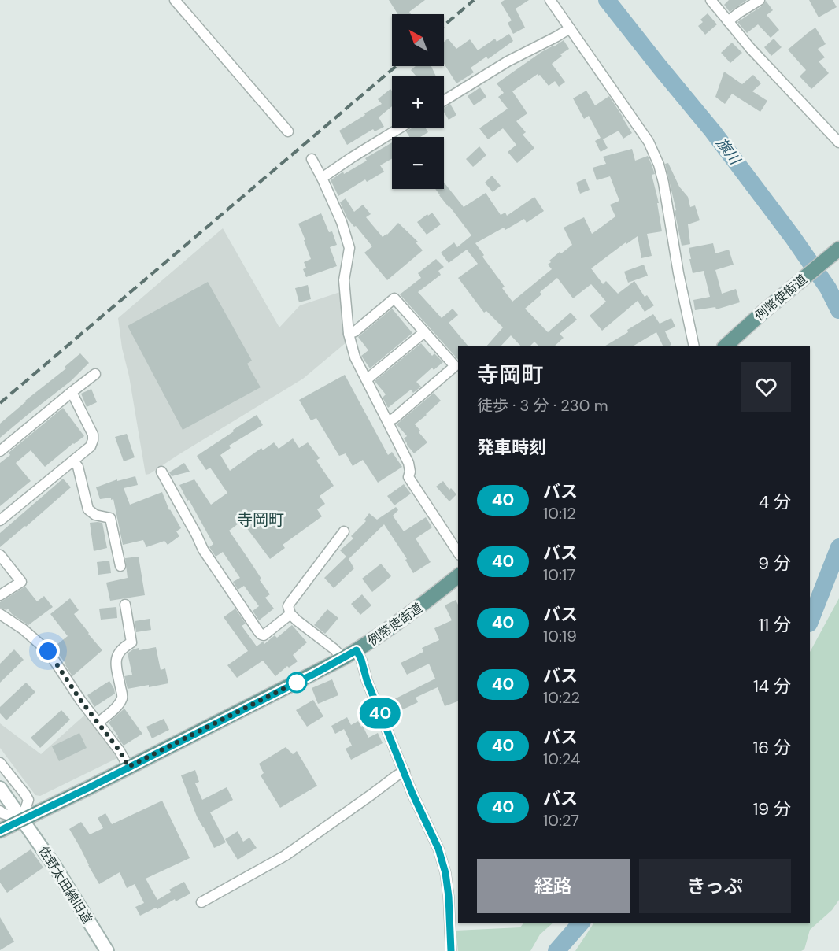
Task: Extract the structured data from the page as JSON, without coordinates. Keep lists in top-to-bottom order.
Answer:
{
  "streets": {
    "main road": ["例幣使街道"],
    "street": ["佐野太田線旧道"]
  },
  "districts": ["寺岡町"],
  "water": ["旗川"],
  "lines": ["bus line 40"],
  "north": "top left",
  "page": {
    "on_map": "40",
    "map_buttons": ["+", "−"],
    "heading": [
      ["寺岡町", "徒歩 · 3 分 · 230 m"],
      "発車時刻"
    ],
    "list": [
      {
        "mark": "40",
        "name": "バス",
        "note": "10:12",
        "value": "4 分"
      },
      {
        "mark": "40",
        "name": "バス",
        "note": "10:17",
        "value": "9 分"
      },
      {
        "mark": "40",
        "name": "バス",
        "note": "10:19",
        "value": "11 分"
      },
      {
        "mark": "40",
        "name": "バス",
        "note": "10:22",
        "value": "14 分"
      },
      {
        "mark": "40",
        "name": "バス",
        "note": "10:24",
        "value": "16 分"
      },
      {
        "mark": "40",
        "name": "バス",
        "note": "10:27",
        "value": "19 分"
      }
    ],
    "buttons": ["経路", "きっぷ"]
  }
}
